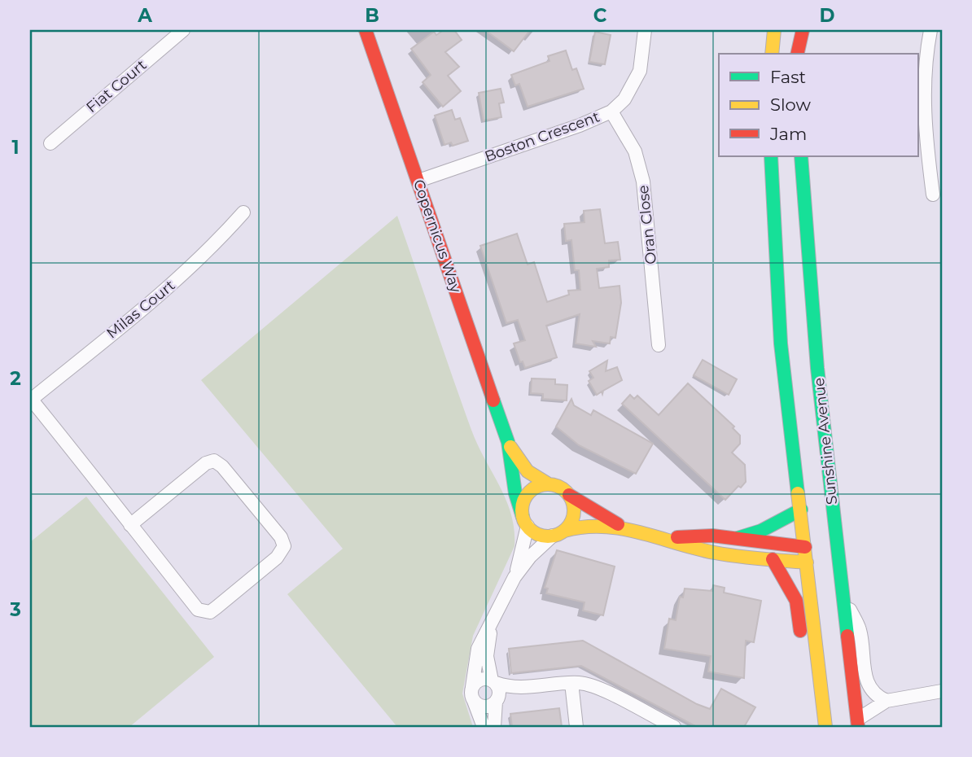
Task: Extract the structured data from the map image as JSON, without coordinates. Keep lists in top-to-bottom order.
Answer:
{
  "streets": {
    "main road": ["Copernicus Way", "Sunshine Avenue"],
    "street": [
      "Fiat Court",
      "Boston Crescent",
      "Oran Close",
      "Milas Court"
    ]
  },
  "crossings": [
    ["Boston Crescent", "Oran Close"],
    ["Boston Crescent", "Copernicus Way"]
  ],
  "legend": ["Fast", "Slow", "Jam"],
  "grid": {
    "columns": [
      "A",
      "B",
      "C",
      "D"
    ],
    "rows": ["1", "2", "3"]
  }
}
